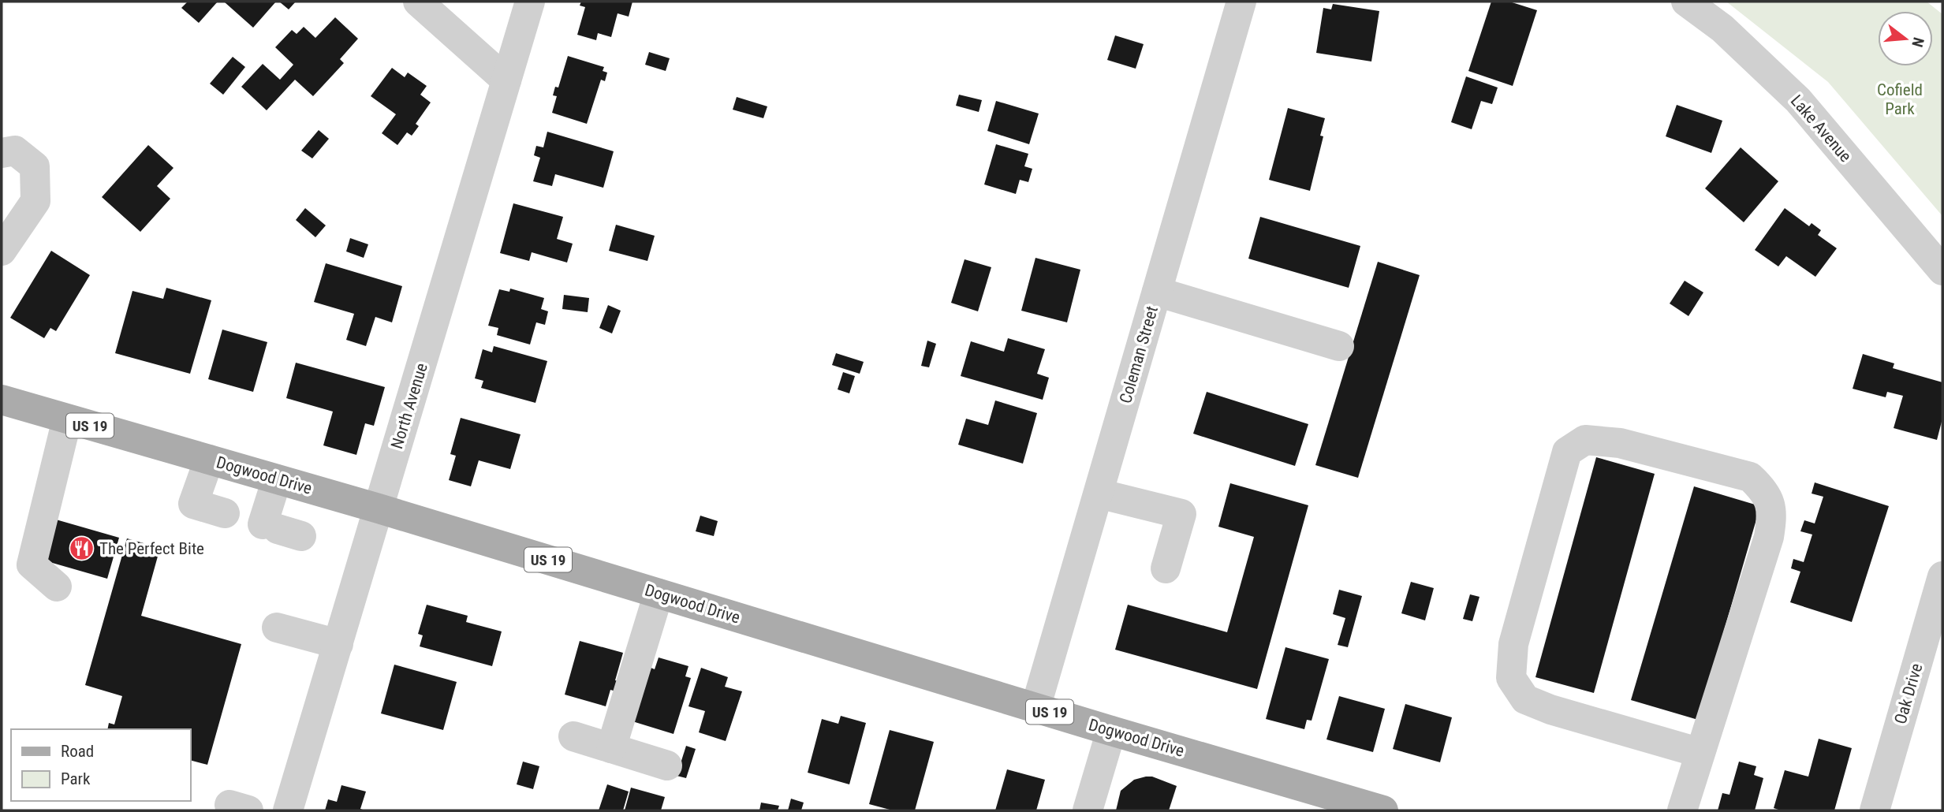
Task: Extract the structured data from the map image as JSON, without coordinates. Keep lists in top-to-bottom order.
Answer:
{
  "streets": {
    "main road": ["US 19", "Dogwood Drive"],
    "street": [
      "Lake Avenue",
      "Coleman Street",
      "North Avenue",
      "Oak Drive"
    ]
  },
  "crossings": [
    ["Coleman Street", "Dogwood Drive"],
    ["North Avenue", "Dogwood Drive"]
  ],
  "parks": ["Cofield Park"],
  "places": {
    "restaurant": ["The Perfect Bite"]
  },
  "legend": ["Road", "Park"],
  "north": "right"
}
